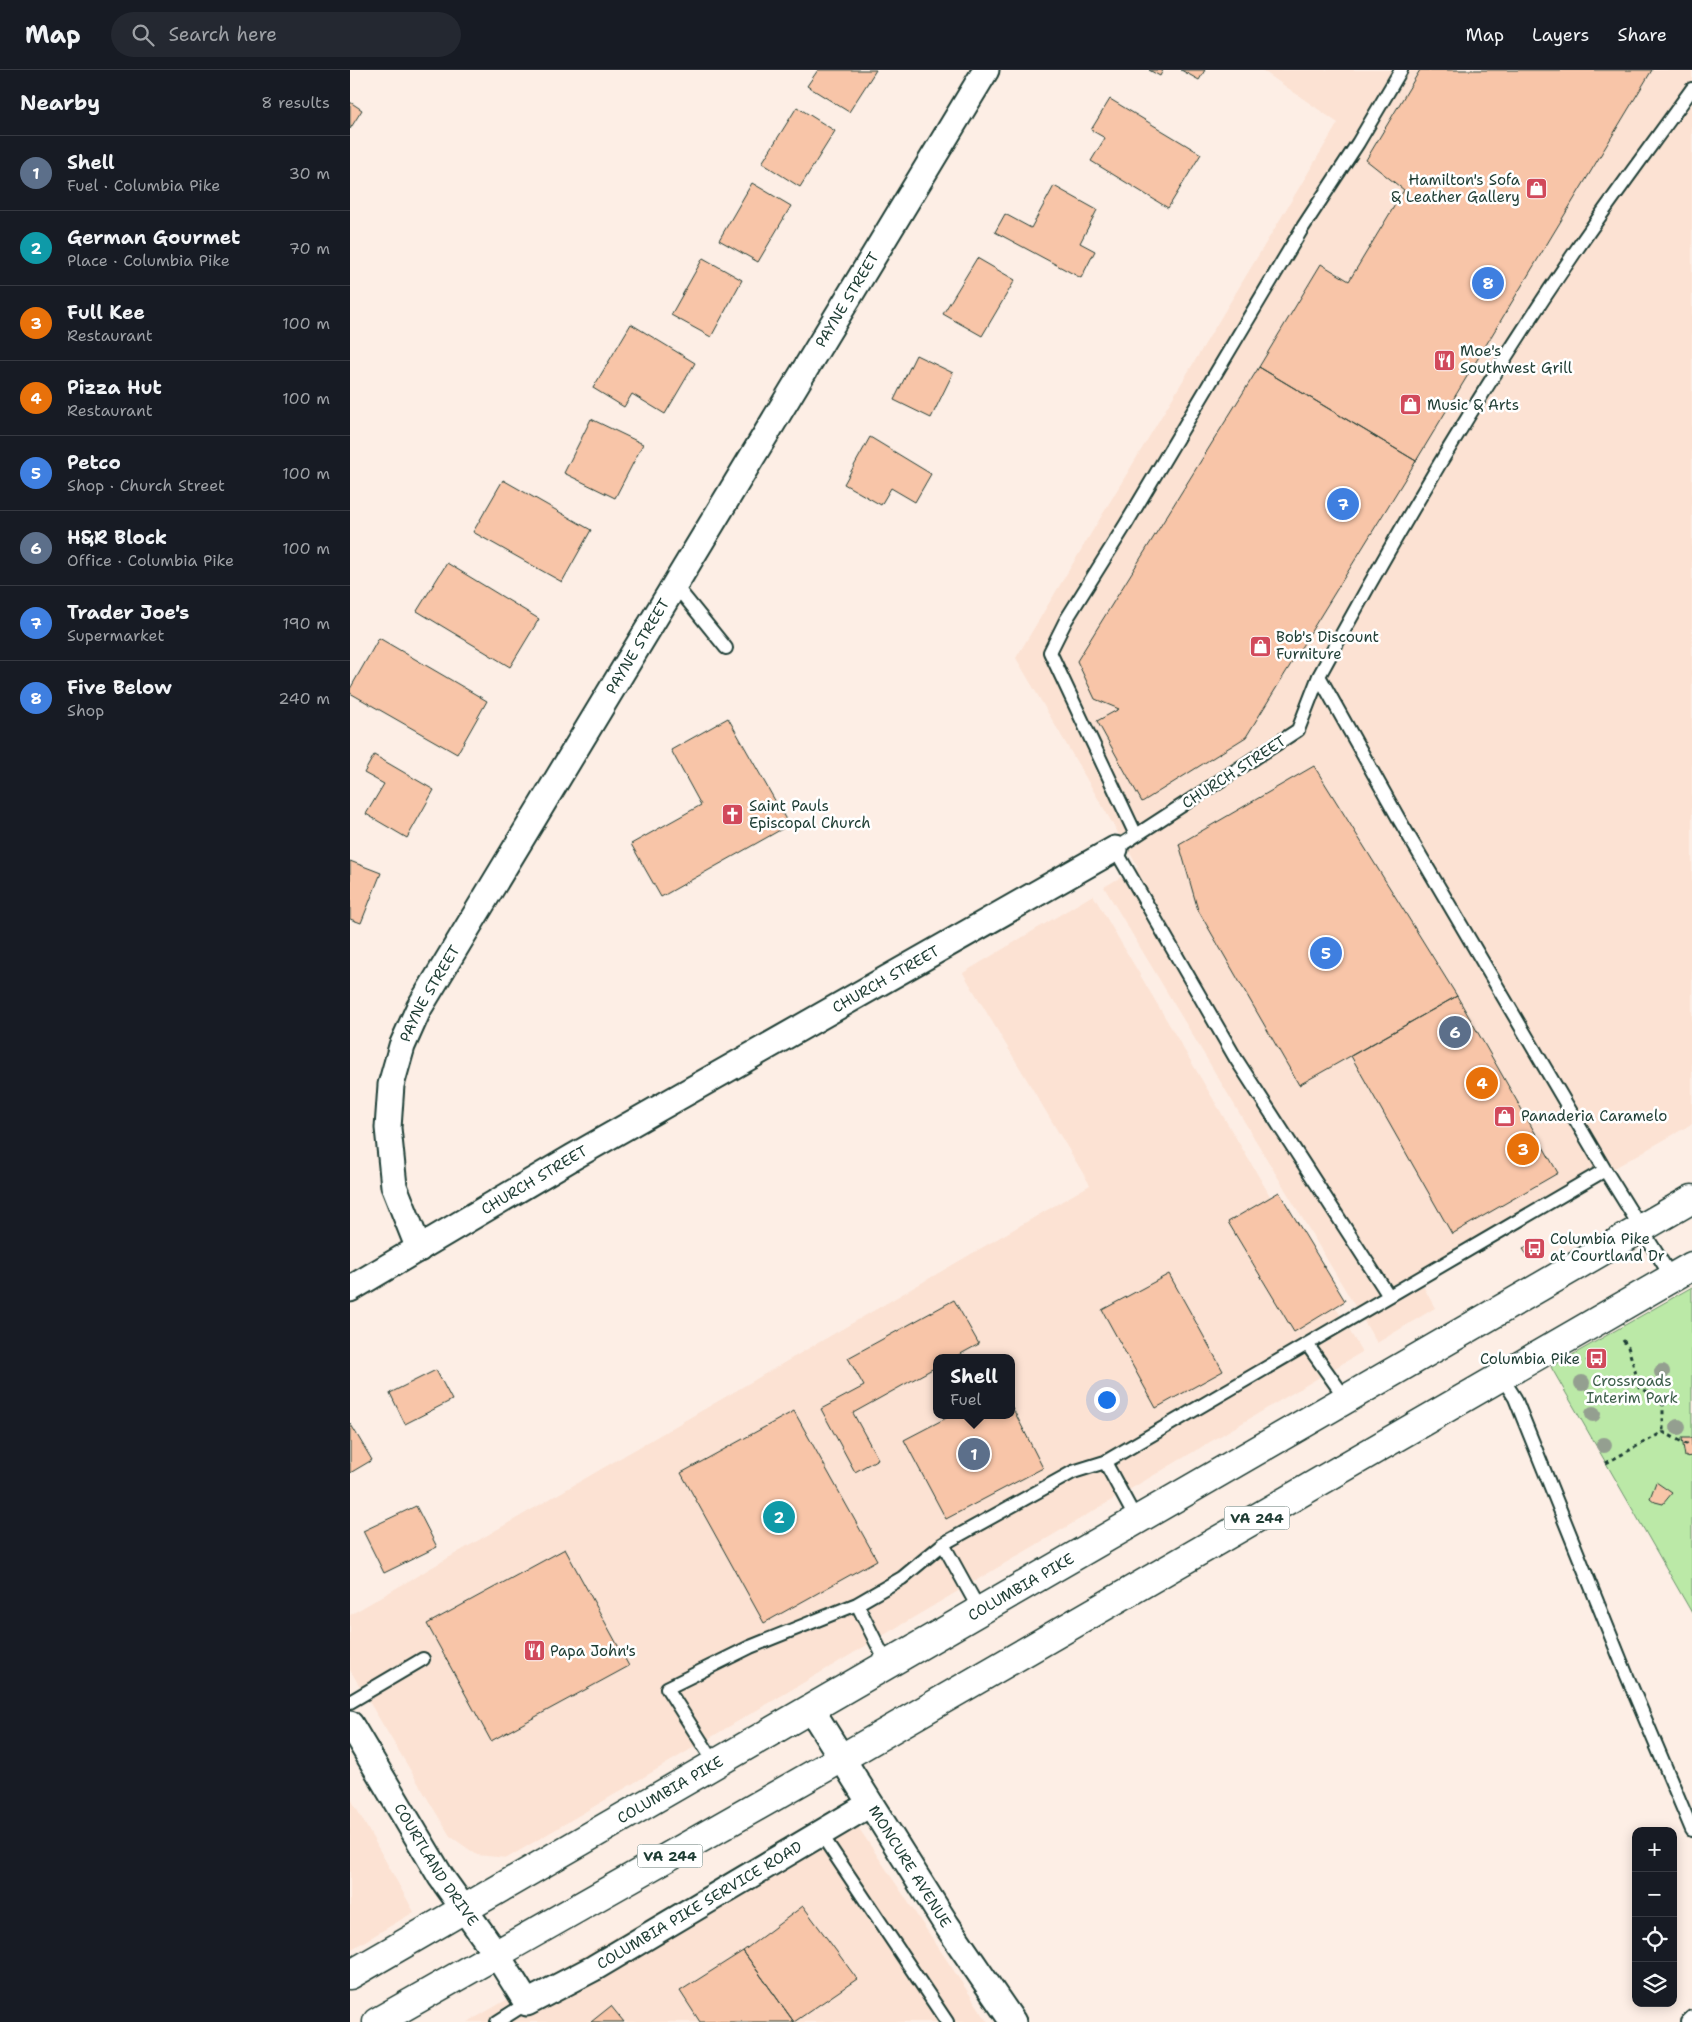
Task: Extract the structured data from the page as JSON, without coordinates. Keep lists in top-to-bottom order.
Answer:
{
  "streets": {
    "main road": ["VA 244", "COLUMBIA PIKE"],
    "street": [
      "PAYNE STREET",
      "CHURCH STREET",
      "COURTLAND DRIVE",
      "MONCURE AVENUE",
      "COLUMBIA PIKE SERVICE ROAD"
    ]
  },
  "crossings": [
    ["PAYNE STREET", "CHURCH STREET"],
    ["VA 244", "COURTLAND DRIVE"],
    ["VA 244", "MONCURE AVENUE"],
    ["COLUMBIA PIKE", "COURTLAND DRIVE"],
    ["COLUMBIA PIKE", "MONCURE AVENUE"],
    ["COURTLAND DRIVE", "COLUMBIA PIKE SERVICE ROAD"],
    ["MONCURE AVENUE", "COLUMBIA PIKE SERVICE ROAD"]
  ],
  "parks": ["Crossroads Interim Park"],
  "places": {
    "shop": [
      "Hamilton's Sofa & Leather Gallery",
      "Music & Arts",
      "Bob's Discount Furniture",
      "Panaderia Caramelo"
    ],
    "restaurant": ["Moe's Southwest Grill", "Papa John's"],
    "church": ["Saint Pauls Episcopal Church"],
    "bus stop": ["Columbia Pike at Courtland Dr", "Columbia Pike"]
  },
  "page": {
    "header": "Map",
    "search": "Search here",
    "nav": ["Map", "Layers", "Share"],
    "heading": ["Nearby", "8 results"],
    "list": [
      {
        "mark": "1",
        "name": "Shell",
        "note": "Fuel · Columbia Pike",
        "value": "30 m"
      },
      {
        "mark": "2",
        "name": "German Gourmet",
        "note": "Place · Columbia Pike",
        "value": "70 m"
      },
      {
        "mark": "3",
        "name": "Full Kee",
        "note": "Restaurant",
        "value": "100 m"
      },
      {
        "mark": "4",
        "name": "Pizza Hut",
        "note": "Restaurant",
        "value": "100 m"
      },
      {
        "mark": "5",
        "name": "Petco",
        "note": "Shop · Church Street",
        "value": "100 m"
      },
      {
        "mark": "6",
        "name": "H&R Block",
        "note": "Office · Columbia Pike",
        "value": "100 m"
      },
      {
        "mark": "7",
        "name": "Trader Joe's",
        "note": "Supermarket",
        "value": "190 m"
      },
      {
        "mark": "8",
        "name": "Five Below",
        "note": "Shop",
        "value": "240 m"
      }
    ],
    "pins": [
      "8",
      "7",
      "5",
      "6",
      "4",
      "3",
      "1",
      "2"
    ],
    "popup": ["Shell", "Fuel"],
    "map_buttons": ["+", "−"]
  }
}
